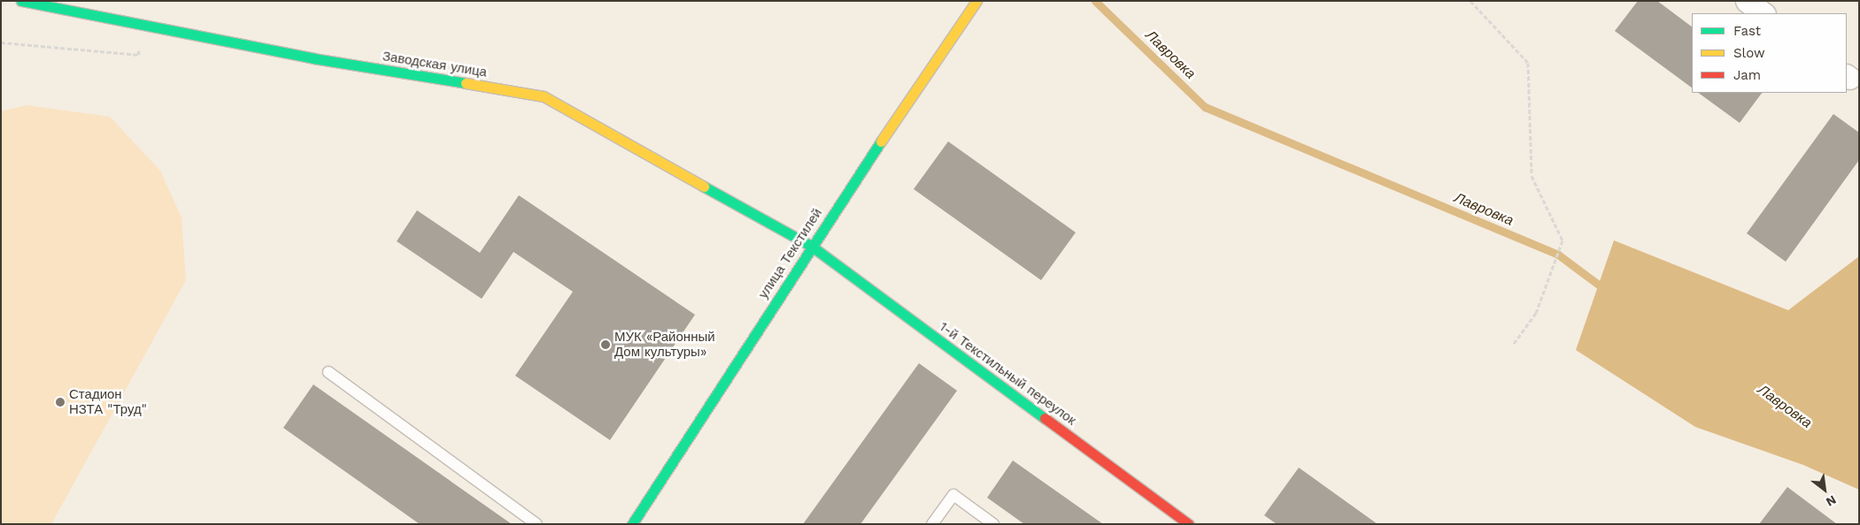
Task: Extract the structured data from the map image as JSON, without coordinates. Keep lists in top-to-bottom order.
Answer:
{
  "streets": {
    "street": ["Заводская улица", "улица Текстилей", "1-й Текстильный переулок"]
  },
  "crossings": [
    ["Заводская улица", "улица Текстилей"],
    ["Заводская улица", "1-й Текстильный переулок"],
    ["улица Текстилей", "1-й Текстильный переулок"]
  ],
  "water": ["Лавровка"],
  "places": ["МУК «Районный Дом культуры»", "Стадион НЗТА \"Труд\""],
  "legend": ["Fast", "Slow", "Jam"],
  "north": "bottom right"
}
